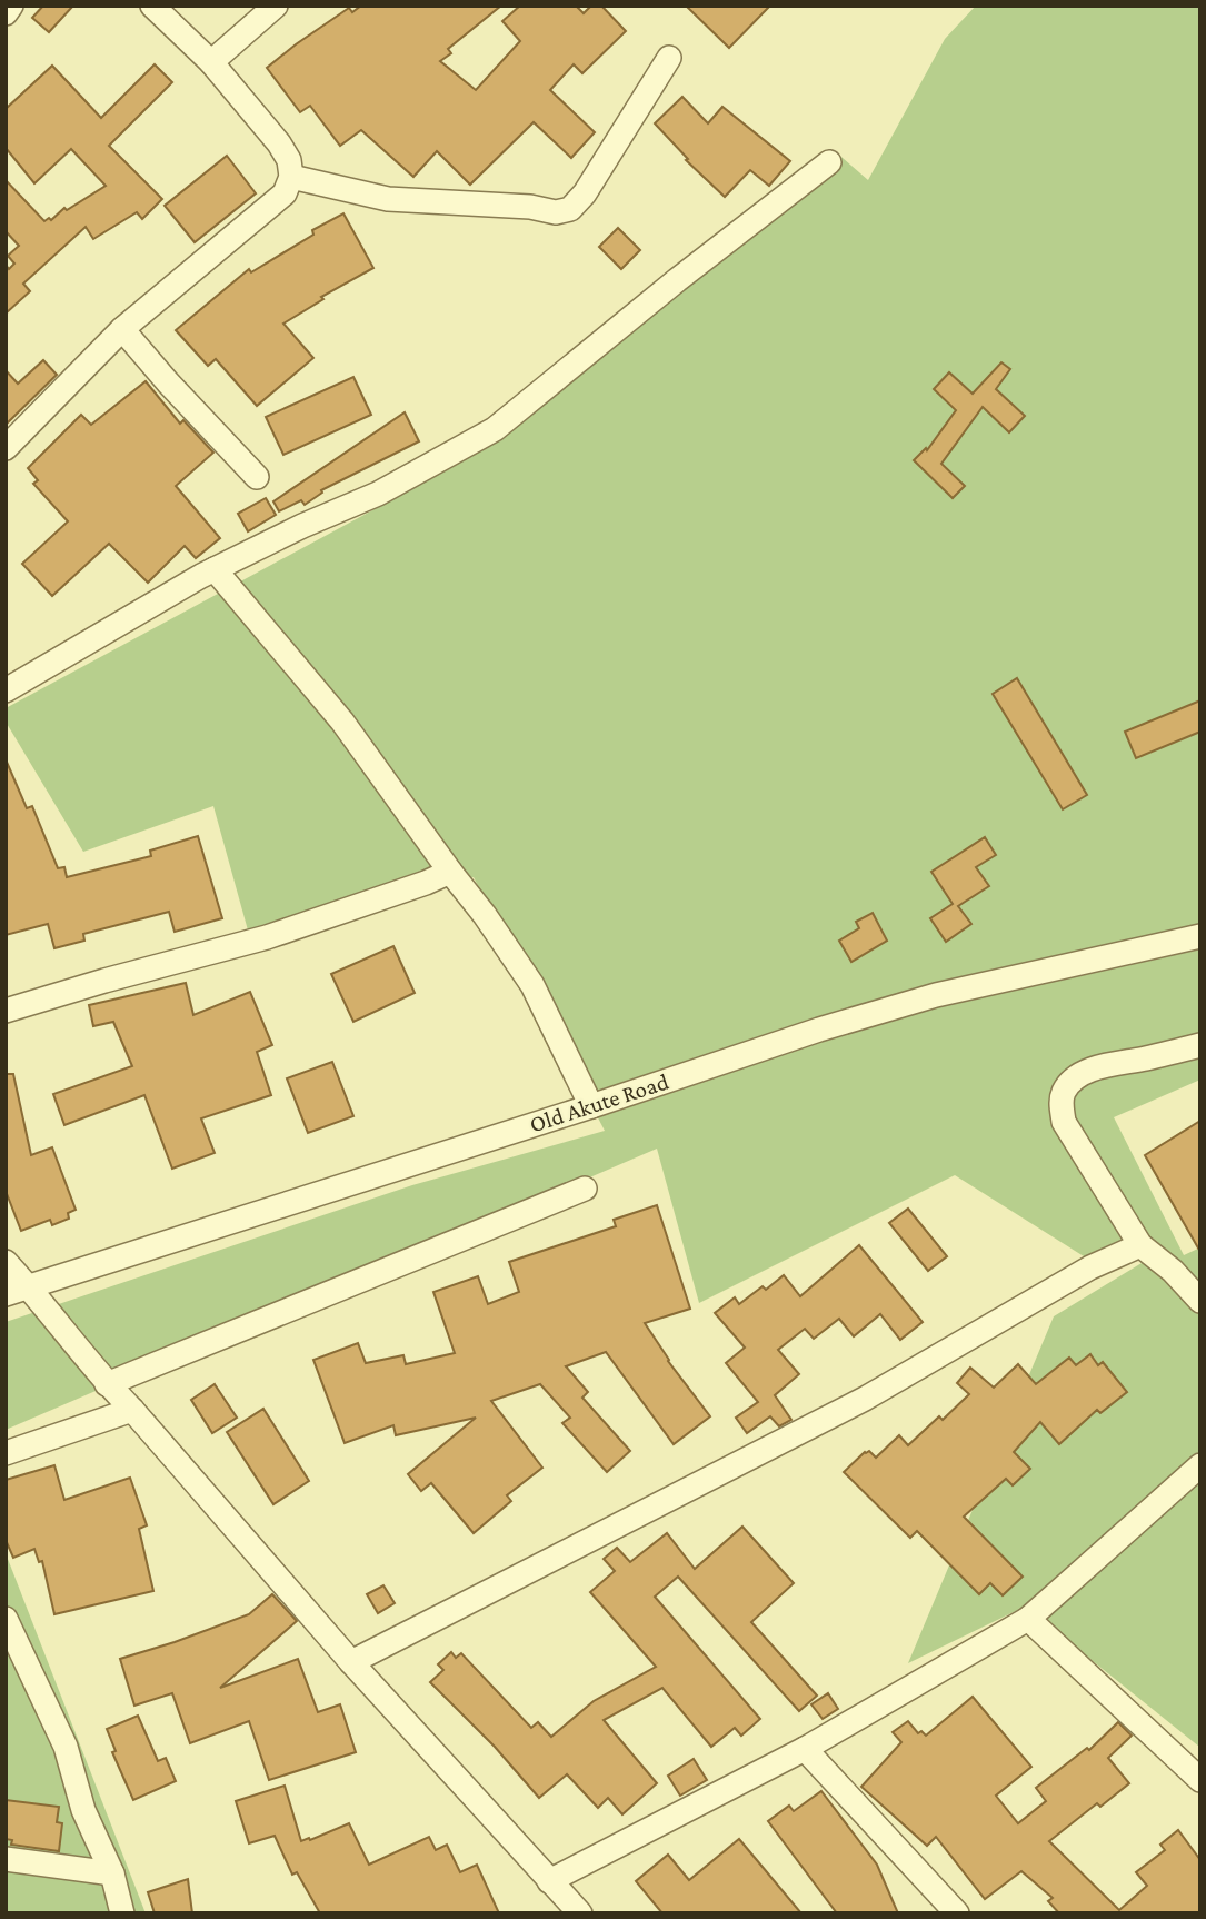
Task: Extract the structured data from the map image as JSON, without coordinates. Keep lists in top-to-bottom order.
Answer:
{
  "streets": {
    "street": ["Old Akute Road"]
  }
}
